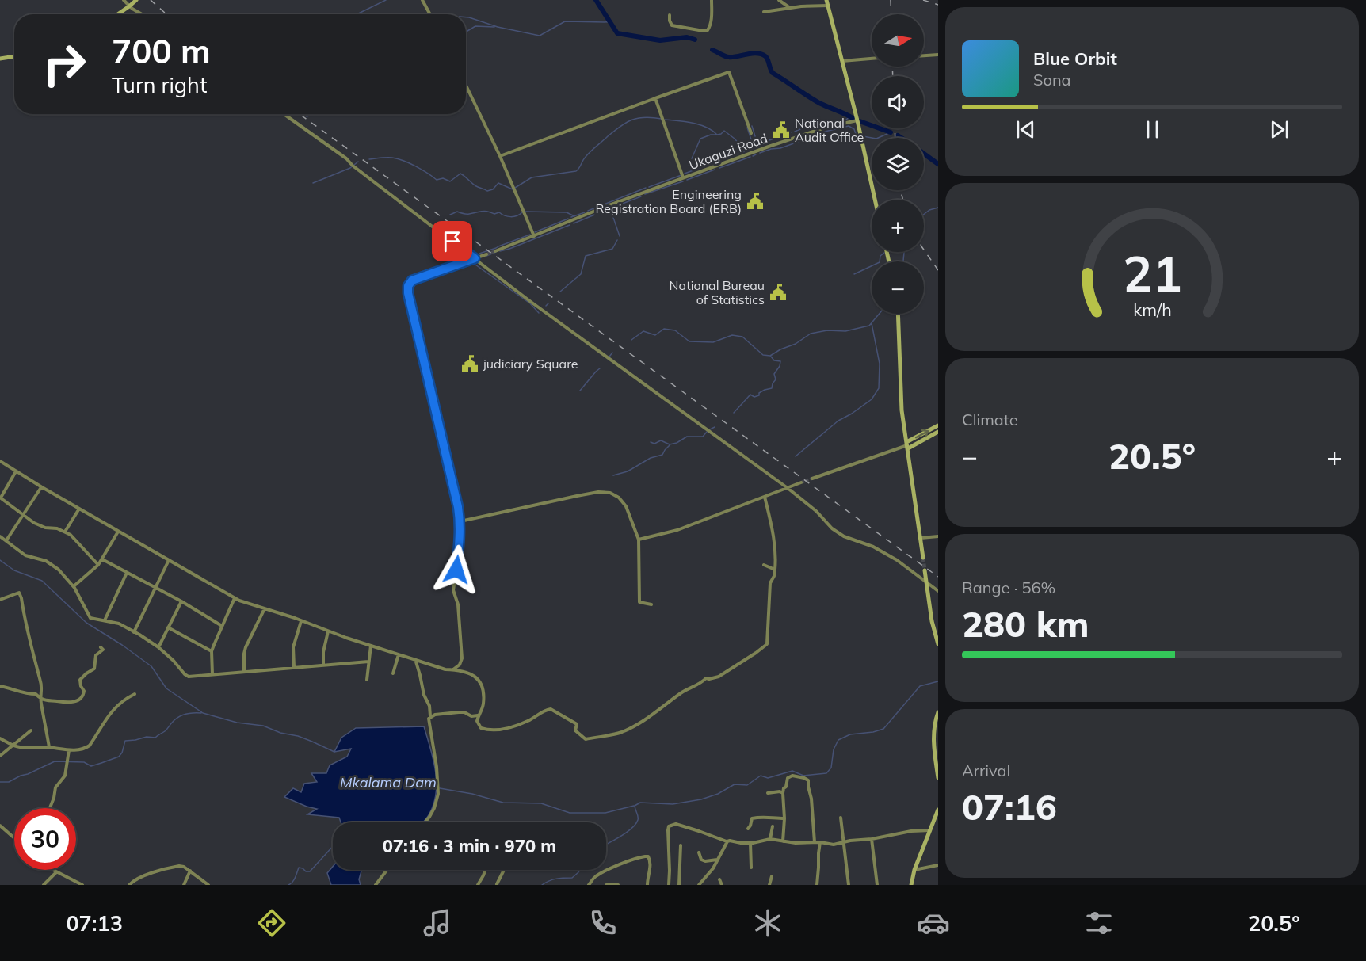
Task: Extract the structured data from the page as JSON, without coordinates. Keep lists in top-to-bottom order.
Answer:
{
  "streets": {
    "street": ["Ukaguzi Road"]
  },
  "water": ["Mkalama Dam"],
  "places": {
    "public building": [
      "National Audit Office",
      "Engineering Registration Board (ERB)",
      "National Bureau of Statistics",
      "judiciary Square"
    ]
  },
  "north": "right",
  "page": {
    "map_buttons": ["+", "−"],
    "turn": ["700 m", "Turn right"],
    "song": ["Blue Orbit", "Sona"],
    "tile": [
      "Climate",
      ["Range · 56%", "280 km"],
      ["Arrival", "07:16"]
    ],
    "heat": ["−", "20.5°", "+"],
    "limit": "30",
    "trip": "07:16 · 3 min · 970 m",
    "tabs": ["07:13", "20.5°"],
    "gauge": ["21", "km/h"]
  }
}
